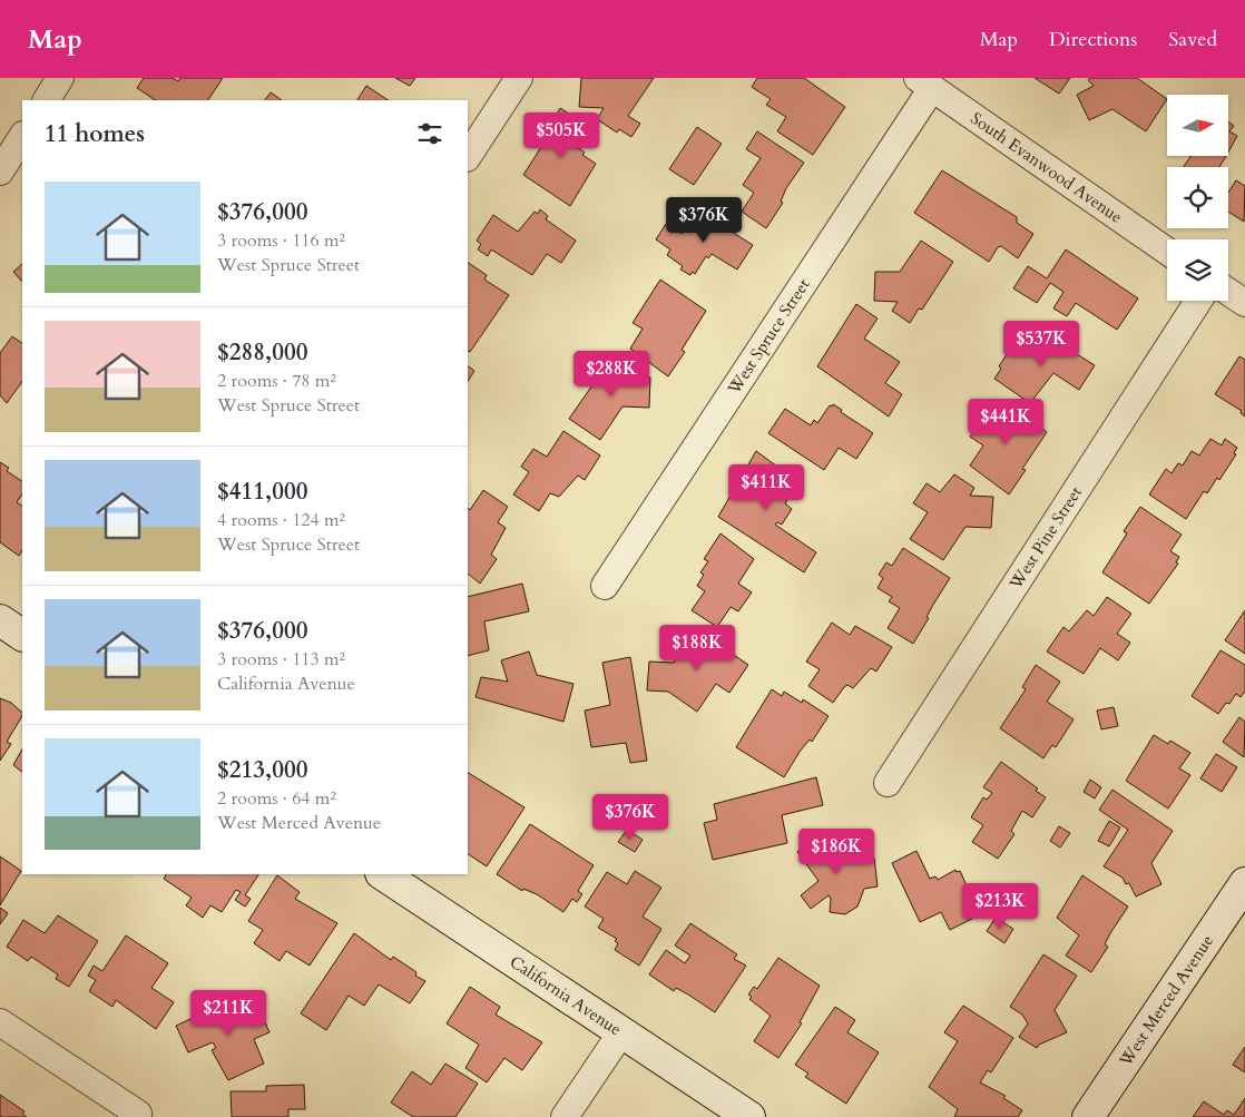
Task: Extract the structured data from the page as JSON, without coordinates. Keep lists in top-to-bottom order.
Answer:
{
  "streets": {
    "street": [
      "South Evanwood Avenue",
      "West Spruce Street",
      "West Pine Street",
      "California Avenue",
      "West Merced Avenue"
    ]
  },
  "crossings": [
    ["South Evanwood Avenue", "West Spruce Street"]
  ],
  "north": "right",
  "page": {
    "header": "Map",
    "nav": ["Map", "Directions", "Saved"],
    "heading": "11 homes",
    "price": [
      "$505K",
      "$376K",
      "$537K",
      "$288K",
      "$441K",
      "$411K",
      "$188K",
      "$376K",
      "$186K",
      "$213K",
      "$211K"
    ],
    "list": [
      {
        "name": "$376,000",
        "note": "3 rooms · 116 m² · West Spruce Street"
      },
      {
        "name": "$288,000",
        "note": "2 rooms · 78 m² · West Spruce Street"
      },
      {
        "name": "$411,000",
        "note": "4 rooms · 124 m² · West Spruce Street"
      },
      {
        "name": "$376,000",
        "note": "3 rooms · 113 m² · California Avenue"
      },
      {
        "name": "$213,000",
        "note": "2 rooms · 64 m² · West Merced Avenue"
      }
    ]
  }
}
